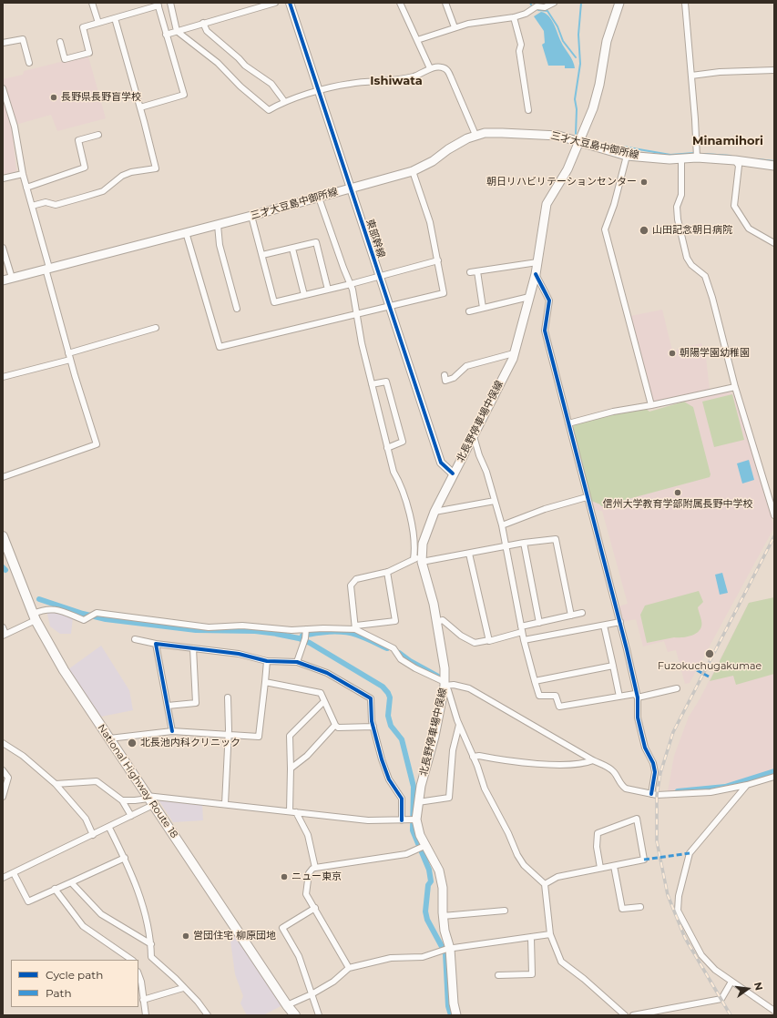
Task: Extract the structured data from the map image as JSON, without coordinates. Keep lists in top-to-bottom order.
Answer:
{
  "streets": {
    "highway": ["National Highway Route 18"],
    "main road": ["三才大豆島中御所線", "北長野停車場中俣線"],
    "street": ["東部幹線"]
  },
  "crossings": [
    ["三才大豆島中御所線", "東部幹線"],
    ["三才大豆島中御所線", "北長野停車場中俣線"],
    ["東部幹線", "北長野停車場中俣線"]
  ],
  "districts": ["Ishiwata", "Minamihori"],
  "places": [
    "長野県長野盲学校",
    "朝日リハビリテーションセンター",
    "山田記念朝日病院",
    "朝陽学園幼稚園",
    "信州大学教育学部附属長野中学校",
    "Fuzokuchugakumae",
    "北長池内科クリニック",
    "ニュー東京",
    "営団住宅 柳原団地"
  ],
  "legend": ["Cycle path", "Path"],
  "north": "right"
}
